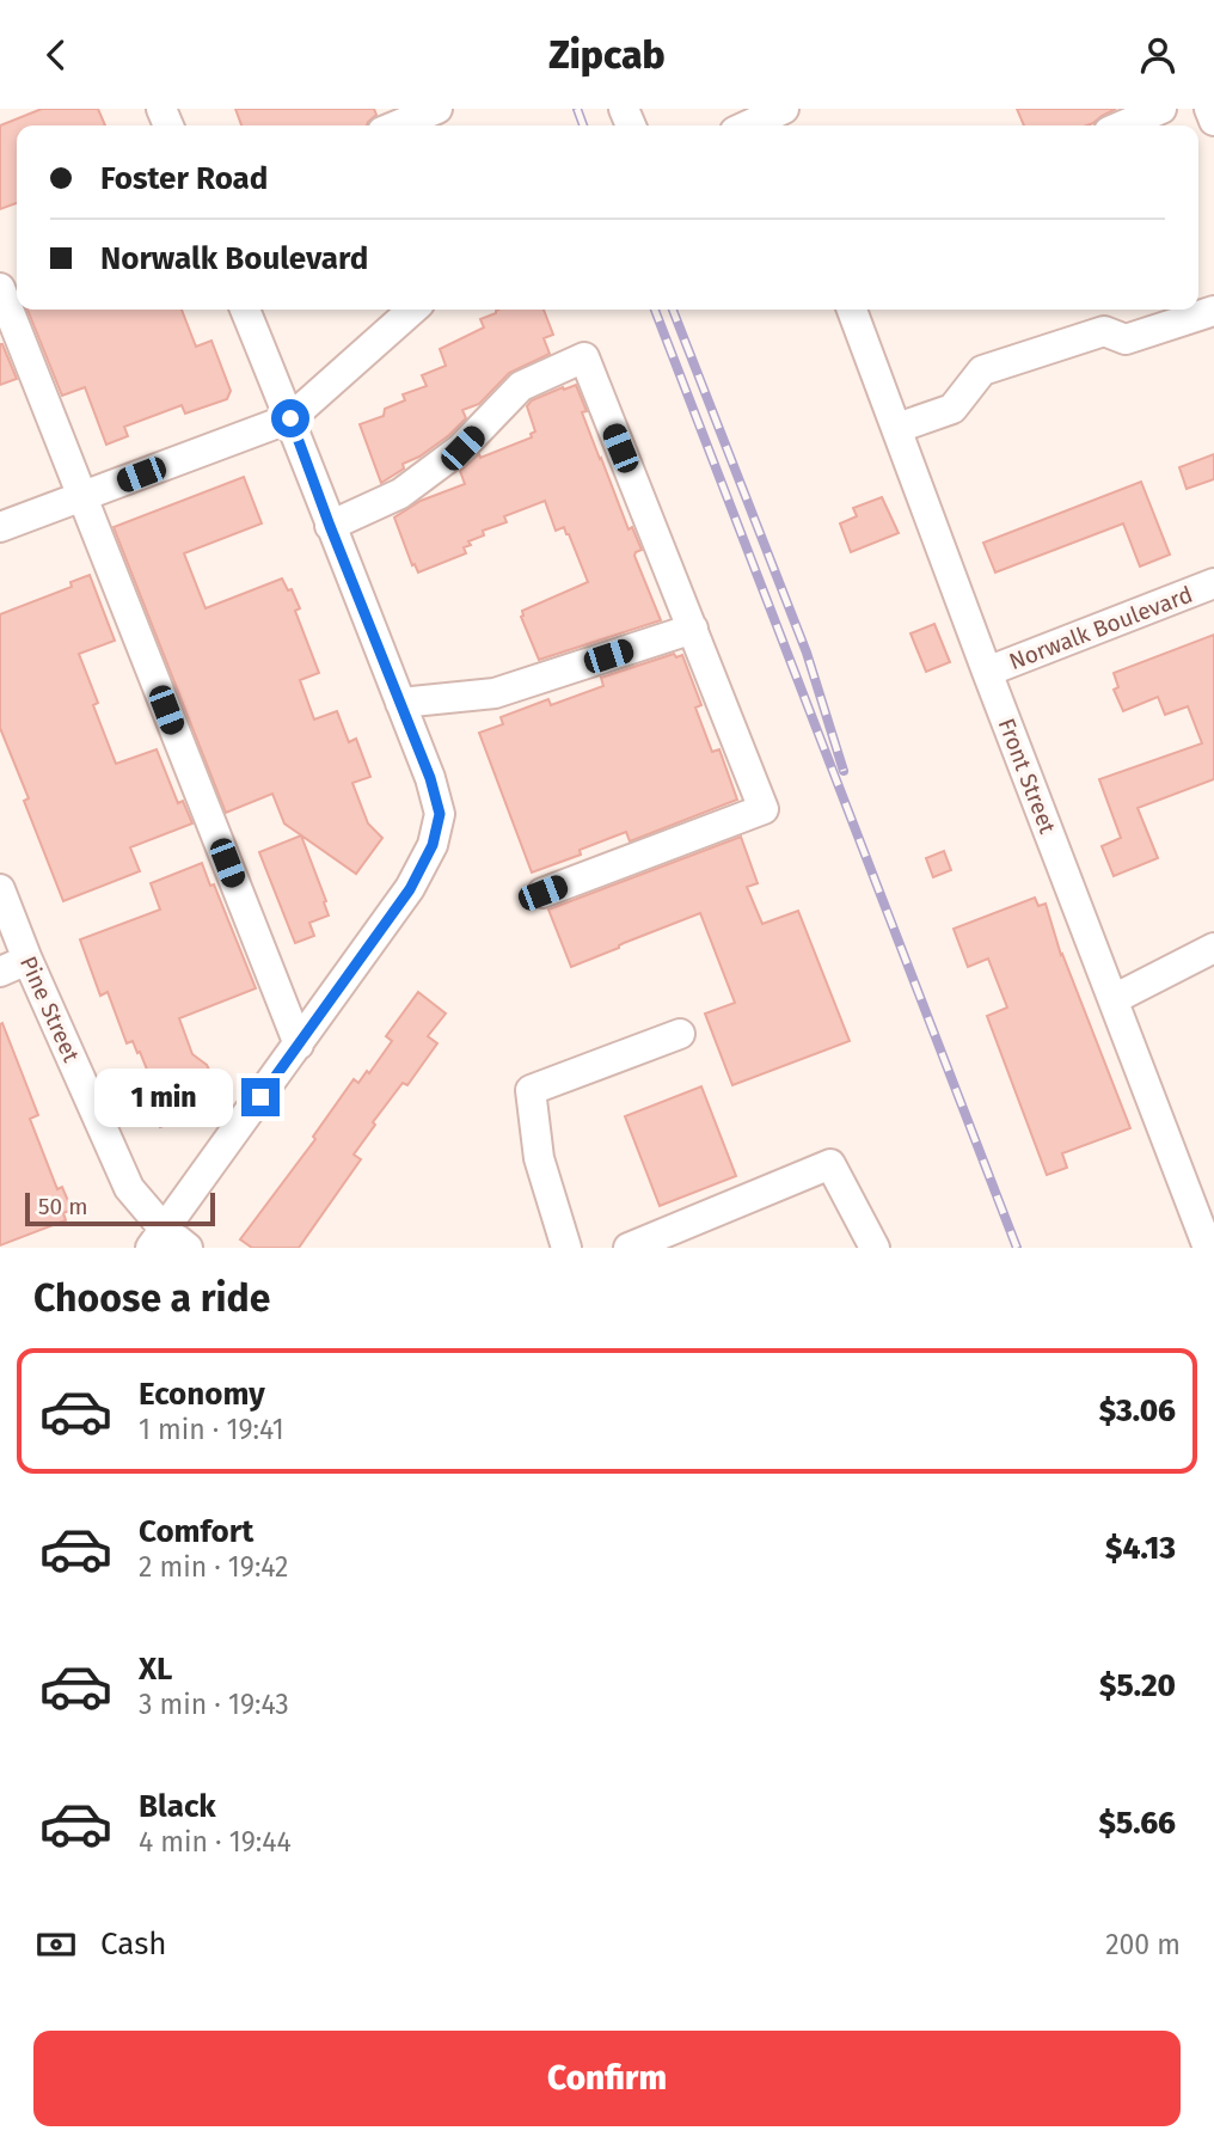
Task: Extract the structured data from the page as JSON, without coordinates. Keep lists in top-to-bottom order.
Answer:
{
  "streets": {
    "street": ["Norwalk Boulevard", "Front Street", "Pine Street"]
  },
  "crossings": [
    ["Norwalk Boulevard", "Front Street"]
  ],
  "scale_bar": "50 m",
  "page": {
    "header": "Zipcab",
    "banner": ["Foster Road", "Norwalk Boulevard"],
    "bubble": "1 min",
    "scale": "50 m",
    "heading": "Choose a ride",
    "list": [
      {
        "name": "Economy",
        "note": "1 min · 19:41",
        "value": "$3.06"
      },
      {
        "name": "Comfort",
        "note": "2 min · 19:42",
        "value": "$4.13"
      },
      {
        "name": "XL",
        "note": "3 min · 19:43",
        "value": "$5.20"
      },
      {
        "name": "Black",
        "note": "4 min · 19:44",
        "value": "$5.66"
      }
    ],
    "pay": ["Cash", "200 m"],
    "buttons": "Confirm"
  }
}
